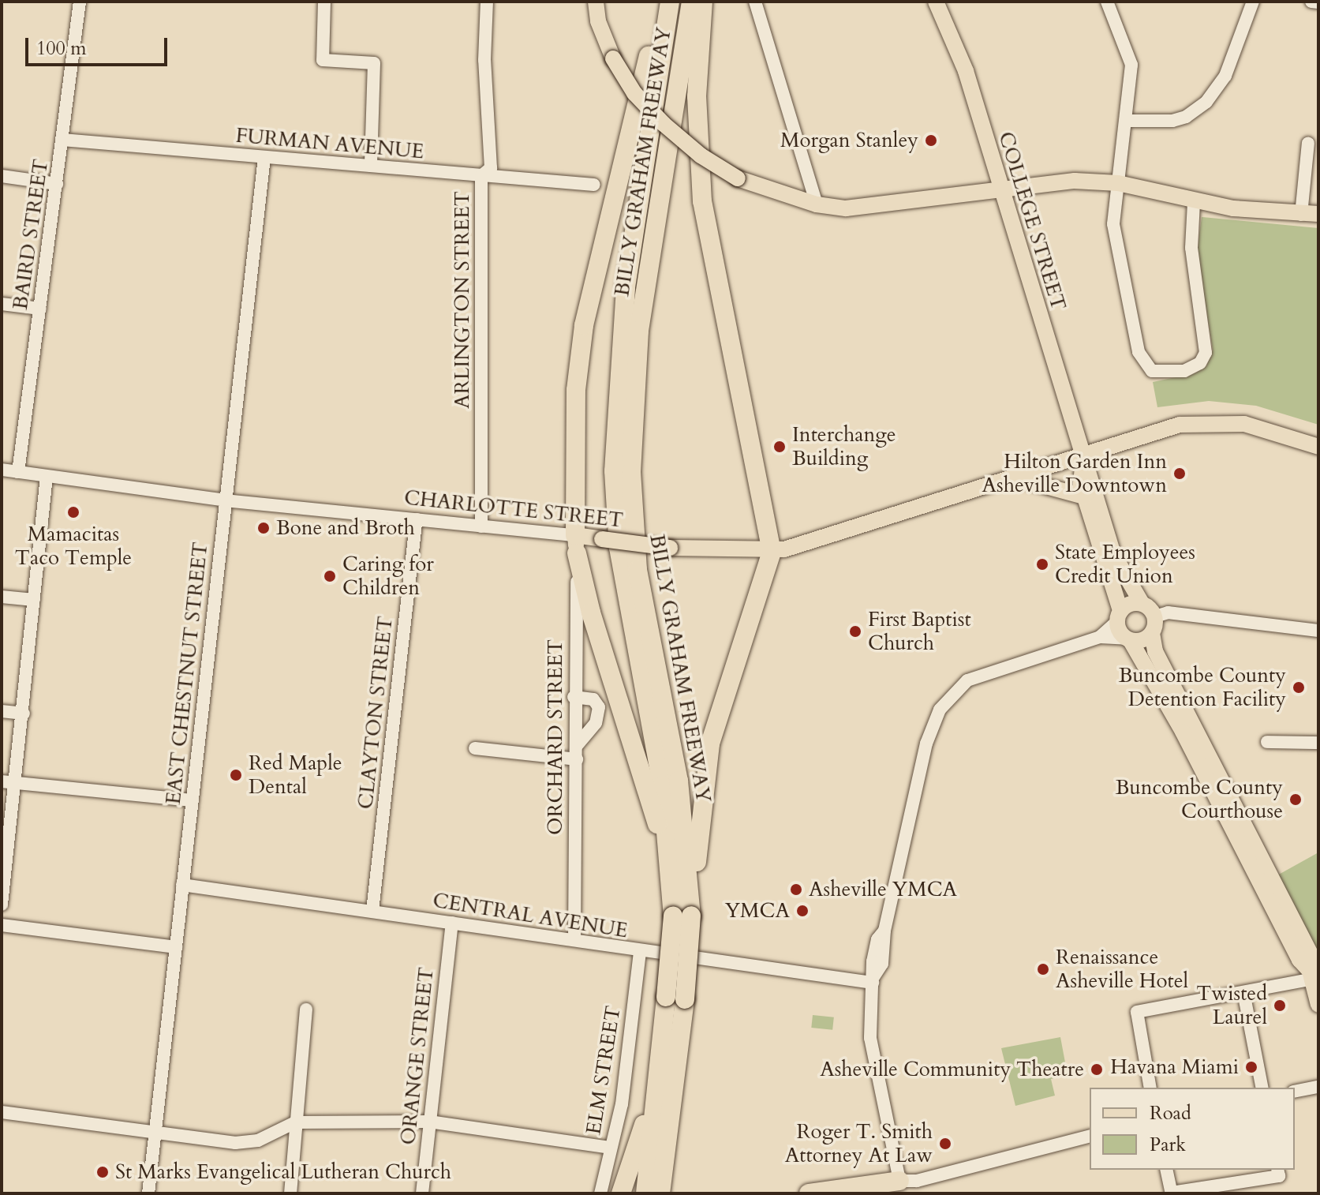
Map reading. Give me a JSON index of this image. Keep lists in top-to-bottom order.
{
  "streets": {
    "highway": ["BILLY GRAHAM FREEWAY"],
    "main road": ["COLLEGE STREET", "CHARLOTTE STREET"],
    "street": [
      "FURMAN AVENUE",
      "BAIRD STREET",
      "ARLINGTON STREET",
      "EAST CHESTNUT STREET",
      "CLAYTON STREET",
      "ORCHARD STREET",
      "CENTRAL AVENUE",
      "ORANGE STREET",
      "ELM STREET"
    ]
  },
  "crossings": [
    ["FURMAN AVENUE", "BAIRD STREET"],
    ["FURMAN AVENUE", "ARLINGTON STREET"],
    ["FURMAN AVENUE", "EAST CHESTNUT STREET"],
    ["COLLEGE STREET", "CHARLOTTE STREET"],
    ["BAIRD STREET", "CHARLOTTE STREET"],
    ["ARLINGTON STREET", "CHARLOTTE STREET"],
    ["CHARLOTTE STREET", "EAST CHESTNUT STREET"],
    ["CHARLOTTE STREET", "CLAYTON STREET"],
    ["CHARLOTTE STREET", "ORCHARD STREET"],
    ["EAST CHESTNUT STREET", "CENTRAL AVENUE"],
    ["CLAYTON STREET", "CENTRAL AVENUE"],
    ["ORCHARD STREET", "CENTRAL AVENUE"],
    ["CENTRAL AVENUE", "ORANGE STREET"],
    ["CENTRAL AVENUE", "ELM STREET"]
  ],
  "places": [
    "Morgan Stanley",
    "Interchange Building",
    "Hilton Garden Inn Asheville Downtown",
    "Mamacitas Taco Temple",
    "Bone and Broth",
    "State Employees Credit Union",
    "Caring for Children",
    "First Baptist Church",
    "Buncombe County Detention Facility",
    "Red Maple Dental",
    "Buncombe County Courthouse",
    "Asheville YMCA",
    "YMCA",
    "Renaissance Asheville Hotel",
    "Twisted Laurel",
    "Havana Miami",
    "Asheville Community Theatre",
    "Roger T. Smith Attorney At Law",
    "St Marks Evangelical Lutheran Church"
  ],
  "legend": ["Road", "Park"],
  "scale_bar": "100 m"
}
